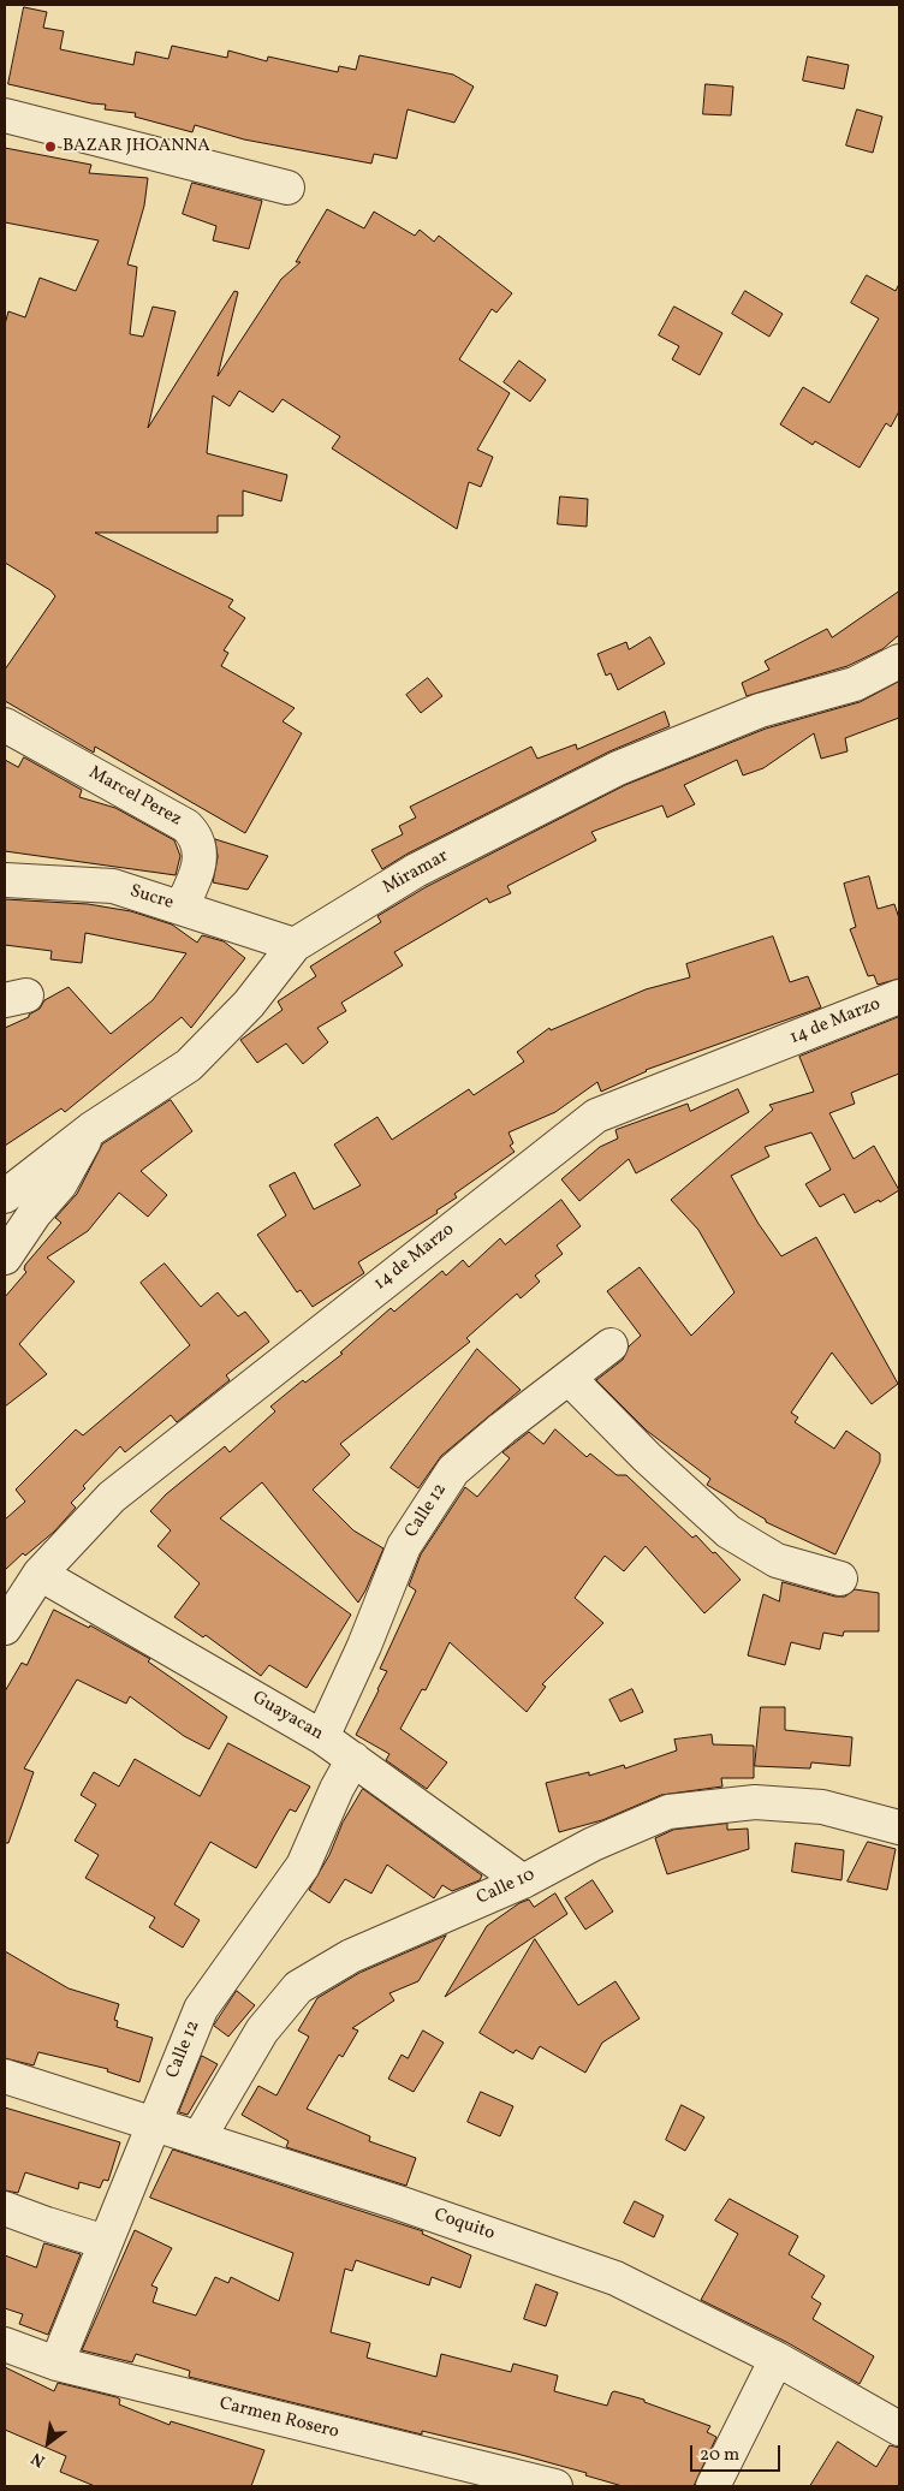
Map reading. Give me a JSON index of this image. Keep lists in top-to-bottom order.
{
  "streets": {
    "street": [
      "Marcel Perez",
      "Miramar",
      "Sucre",
      "14 de Marzo",
      "Calle 12",
      "Guayacan",
      "Calle 10",
      "Coquito",
      "Carmen Rosero"
    ]
  },
  "crossings": [
    ["Marcel Perez", "Sucre"],
    ["Miramar", "Sucre"],
    ["14 de Marzo", "Guayacan"],
    ["Calle 12", "Guayacan"],
    ["Calle 12", "Coquito"],
    ["Calle 12", "Carmen Rosero"],
    ["Guayacan", "Calle 10"],
    ["Calle 10", "Coquito"]
  ],
  "places": ["BAZAR JHOANNA"],
  "scale_bar": "20 m",
  "north": "bottom left"
}
